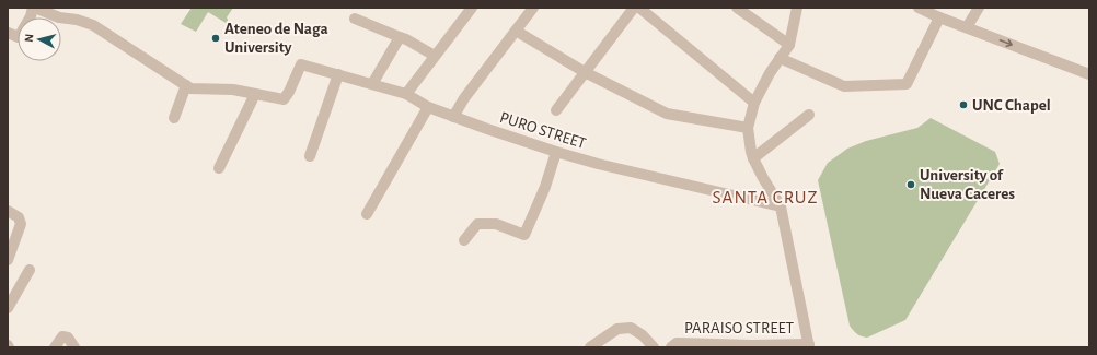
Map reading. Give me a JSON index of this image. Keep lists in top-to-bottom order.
{
  "streets": {
    "street": ["PURO STREET", "PARAISO STREET"]
  },
  "districts": ["SANTA CRUZ"],
  "places": ["Ateneo de Naga University", "UNC Chapel", "University of Nueva Caceres"],
  "north": "left"
}
